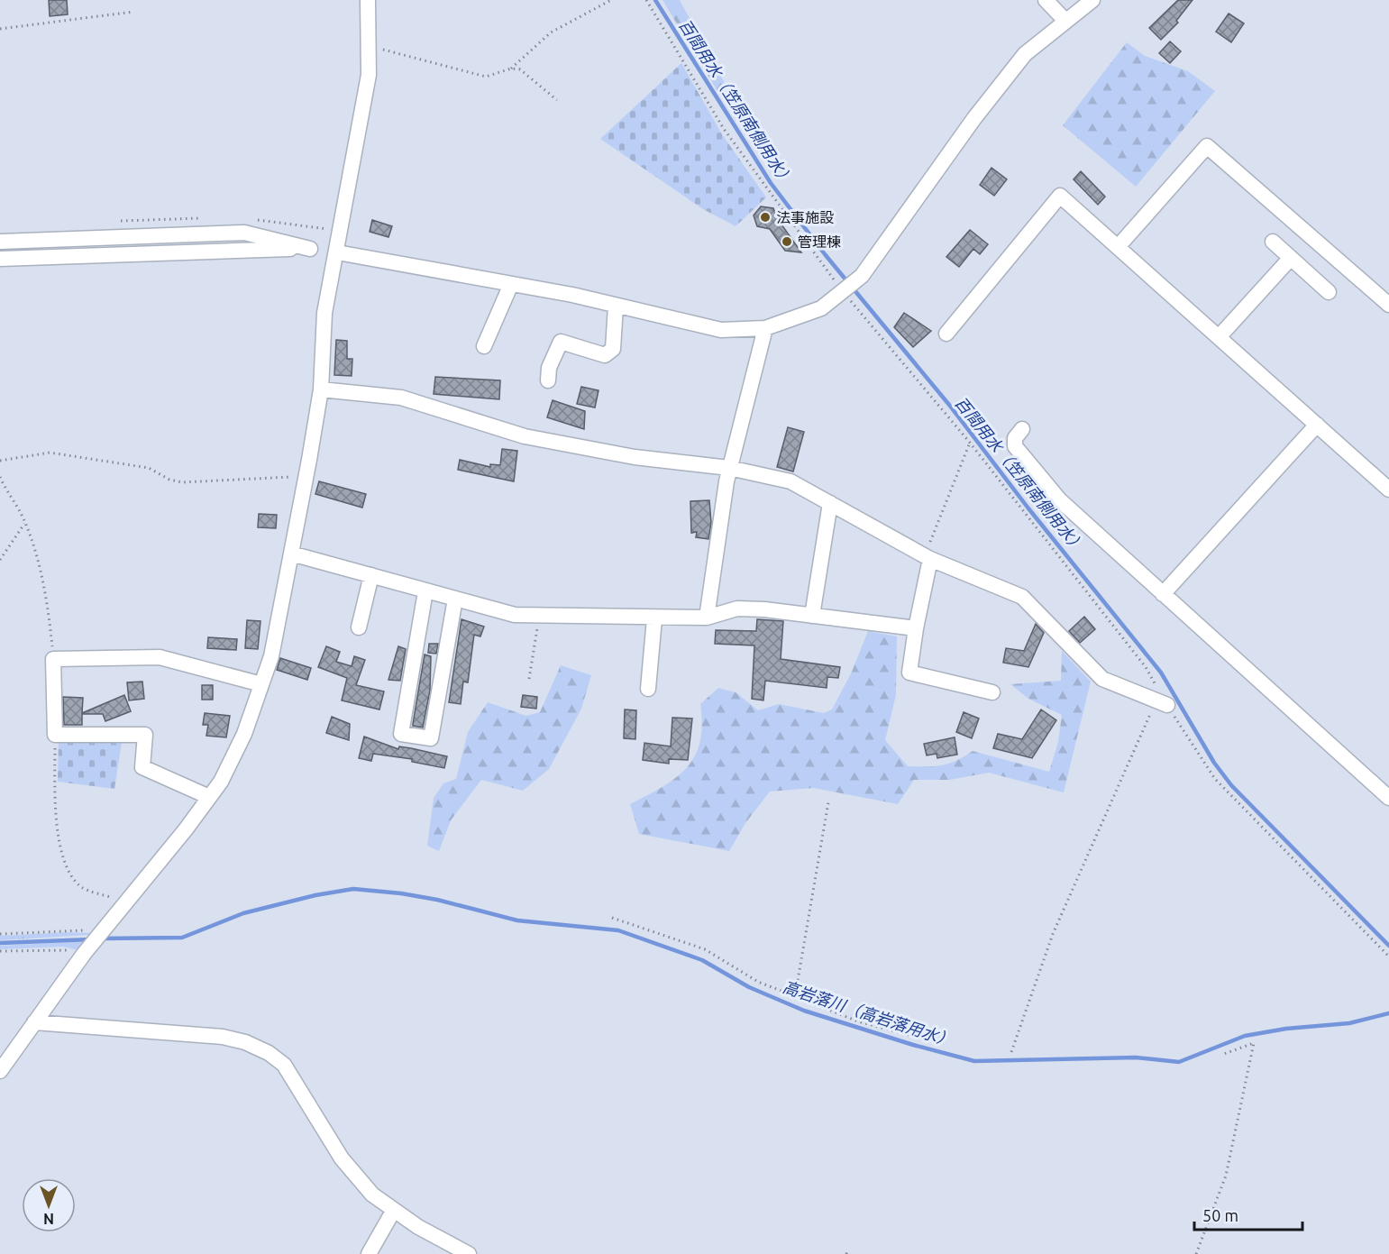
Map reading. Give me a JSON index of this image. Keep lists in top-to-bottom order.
{
  "water": ["百間用水（笠原南側用水）", "高岩落川（高岩落用水）"],
  "places": ["法事施設", "管理棟"],
  "scale_bar": "50 m",
  "north": "bottom"
}
